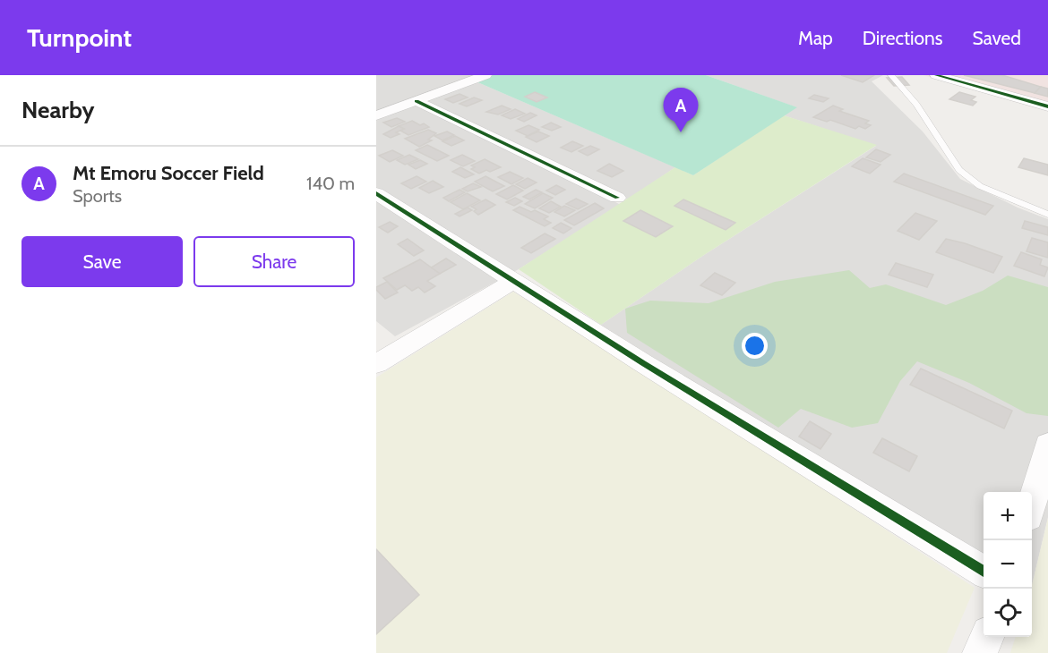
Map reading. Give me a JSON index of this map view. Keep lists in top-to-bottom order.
{
  "page": {
    "header": "Turnpoint",
    "nav": ["Map", "Directions", "Saved"],
    "heading": "Nearby",
    "pins": "A",
    "list": [
      {
        "mark": "A",
        "name": "Mt Emoru Soccer Field",
        "note": "Sports",
        "value": "140 m"
      }
    ],
    "buttons": ["Save", "Share"],
    "map_buttons": ["+", "−"]
  }
}
